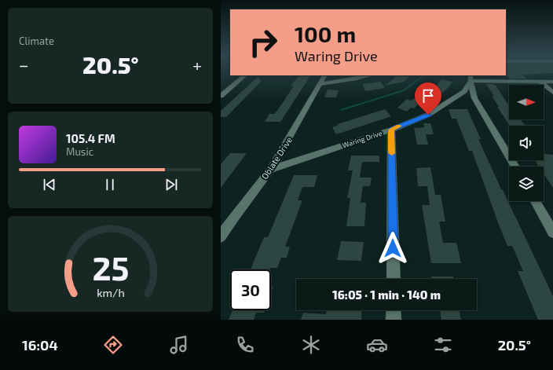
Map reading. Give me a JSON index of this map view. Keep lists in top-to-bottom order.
{
  "streets": {
    "street": ["Waring Drive", "Oblate Drive"]
  },
  "crossings": [
    ["Waring Drive", "Oblate Drive"]
  ],
  "north": "right",
  "page": {
    "tile": "Climate",
    "turn": ["100 m", "Waring Drive"],
    "heat": ["−", "20.5°", "+"],
    "song": ["105.4 FM", "Music"],
    "limit": "30",
    "trip": "16:05 · 1 min · 140 m",
    "tabs": ["16:04", "20.5°"],
    "gauge": ["25", "km/h"]
  }
}
